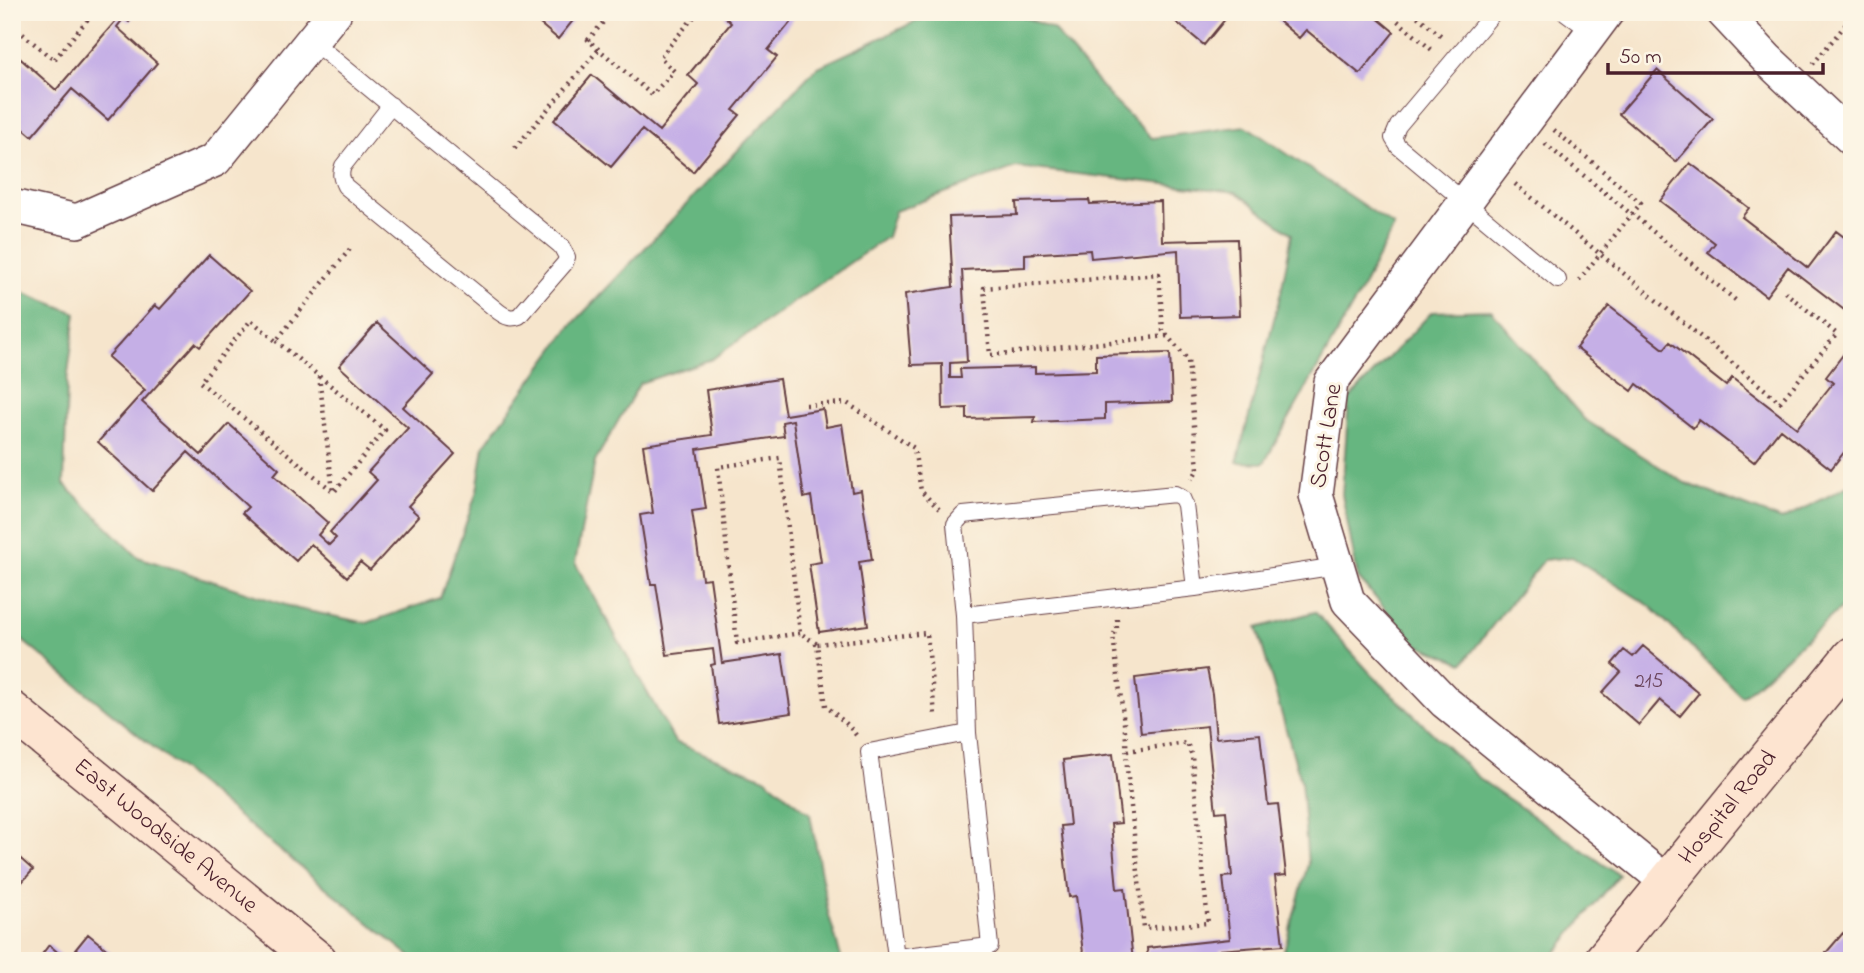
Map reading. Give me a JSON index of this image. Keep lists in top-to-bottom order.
{
  "streets": {
    "street": ["Scott Lane", "Hospital Road", "East Woodside Avenue"]
  },
  "crossings": [
    ["Scott Lane", "Hospital Road"]
  ],
  "house_numbers": ["215"],
  "scale_bar": "50 m"
}
